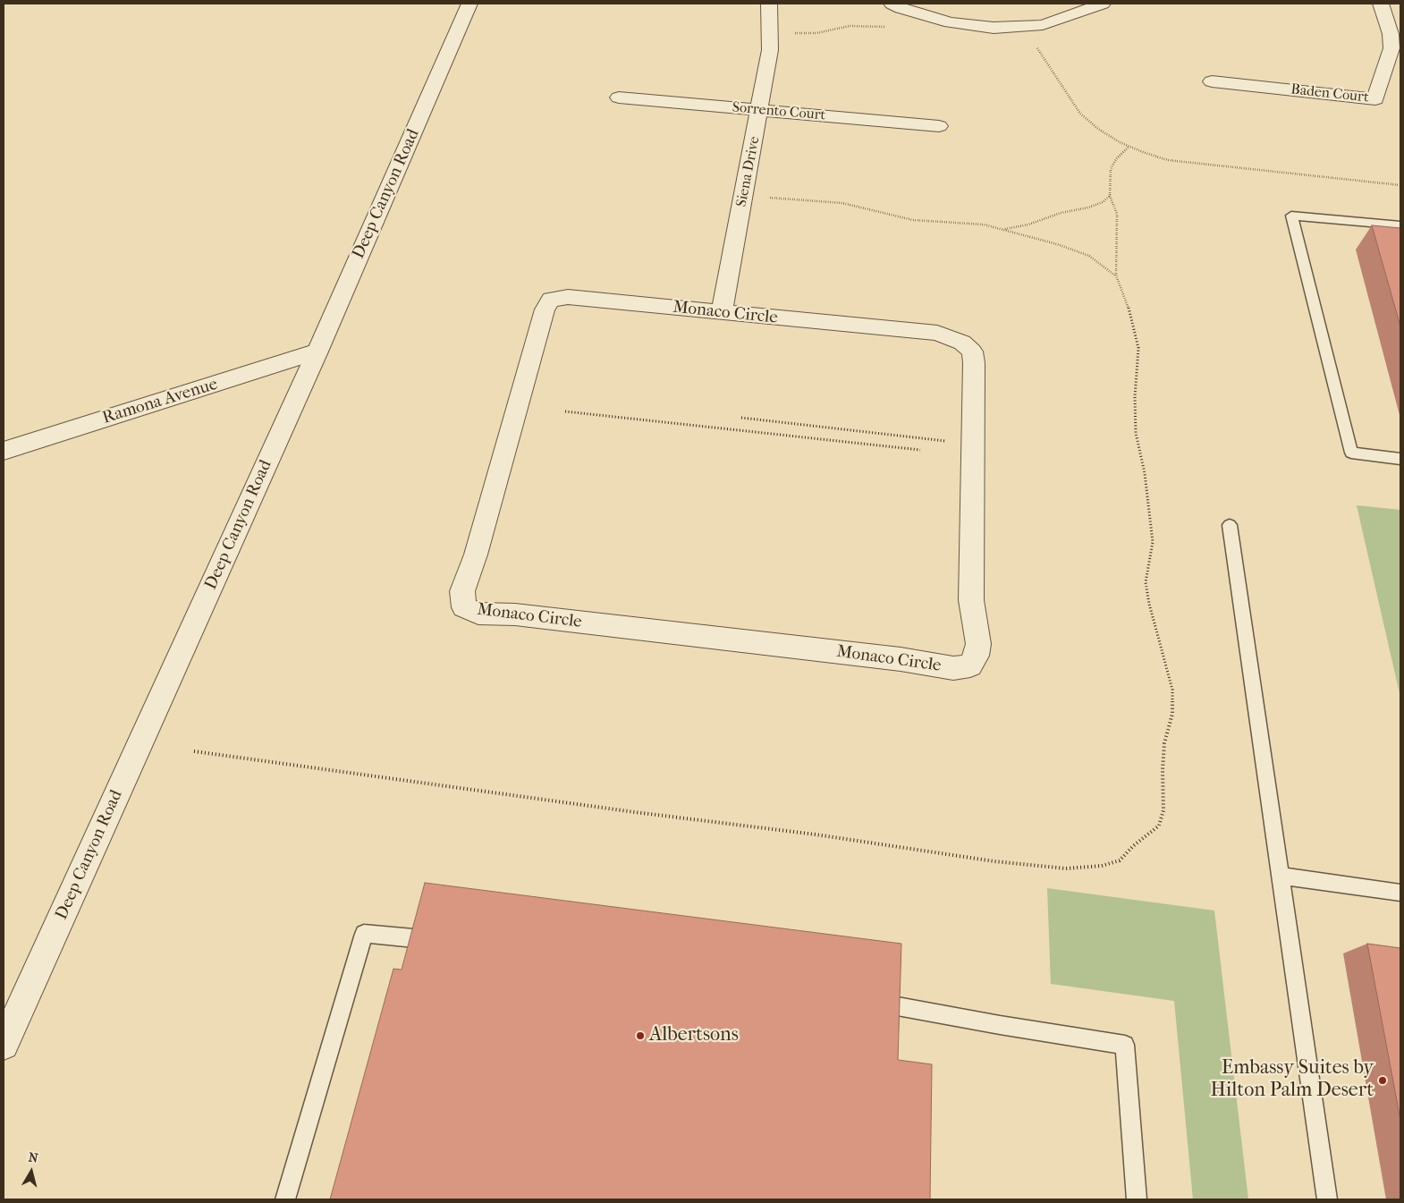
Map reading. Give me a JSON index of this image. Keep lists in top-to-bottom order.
{
  "streets": {
    "street": [
      "Baden Court",
      "Sorrento Court",
      "Siena Drive",
      "Deep Canyon Road",
      "Monaco Circle",
      "Ramona Avenue"
    ]
  },
  "crossings": [
    ["Sorrento Court", "Siena Drive"],
    ["Siena Drive", "Monaco Circle"],
    ["Deep Canyon Road", "Ramona Avenue"]
  ],
  "places": ["Albertsons", "Embassy Suites by Hilton Palm Desert"],
  "north": "top"
}
